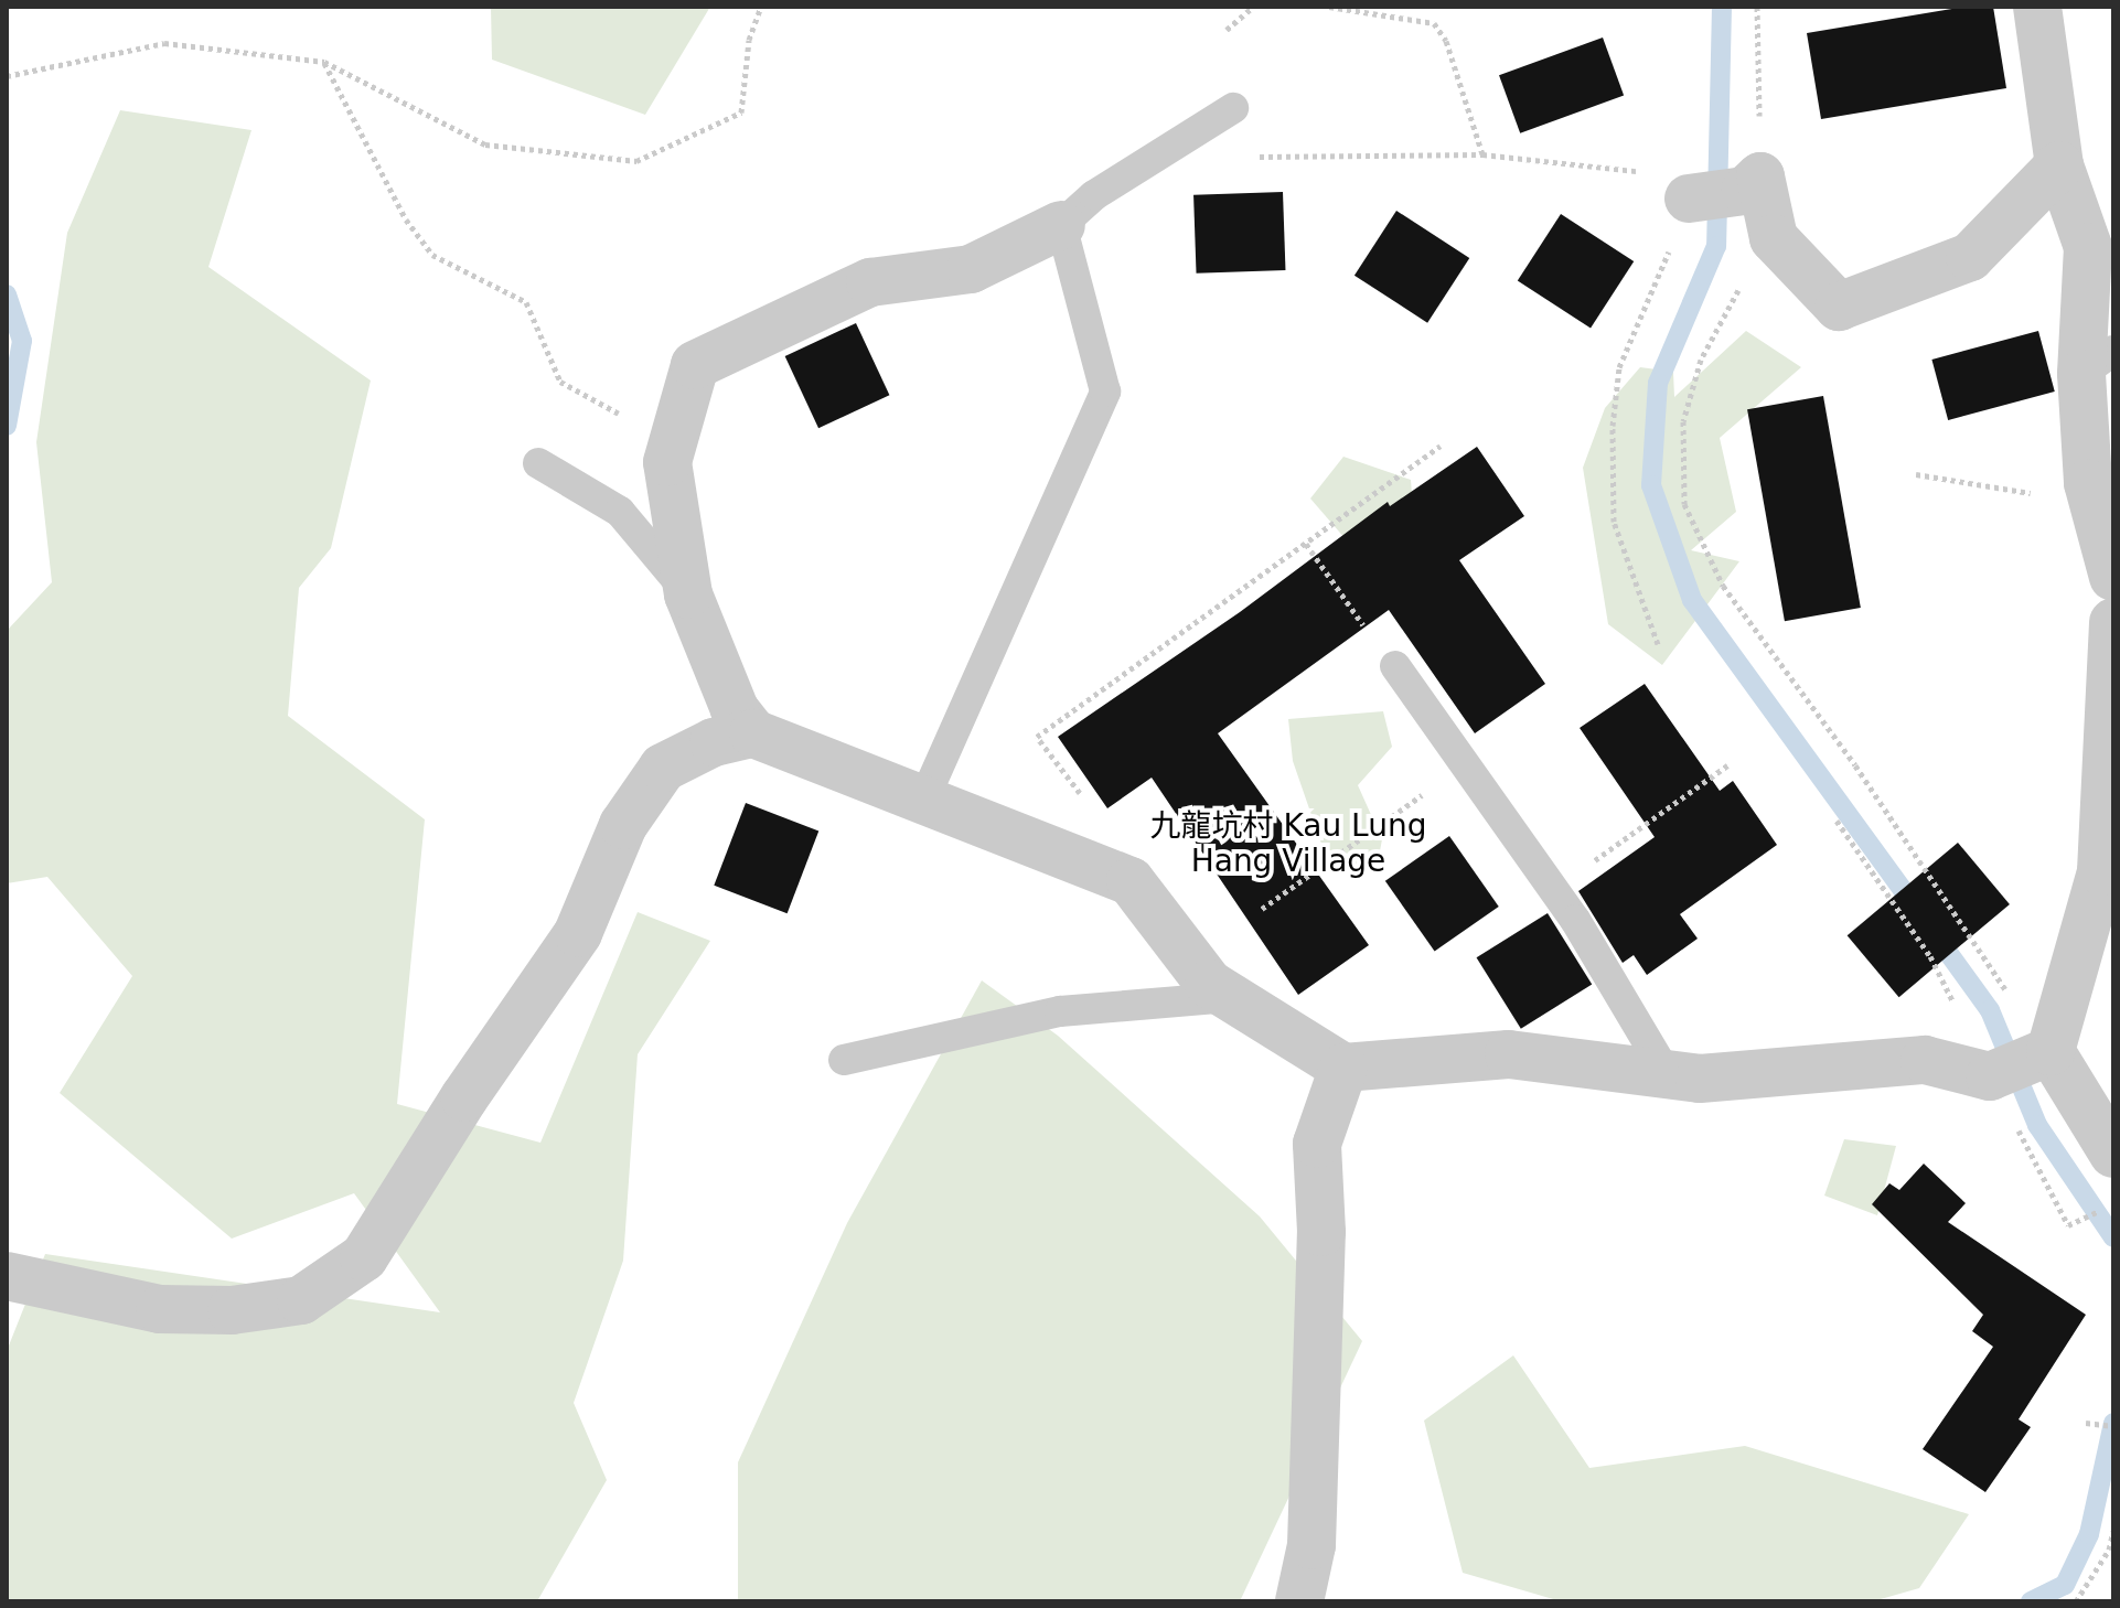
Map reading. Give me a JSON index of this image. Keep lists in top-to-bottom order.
{
  "districts": ["九龍坑村 Kau Lung Hang Village"]
}
